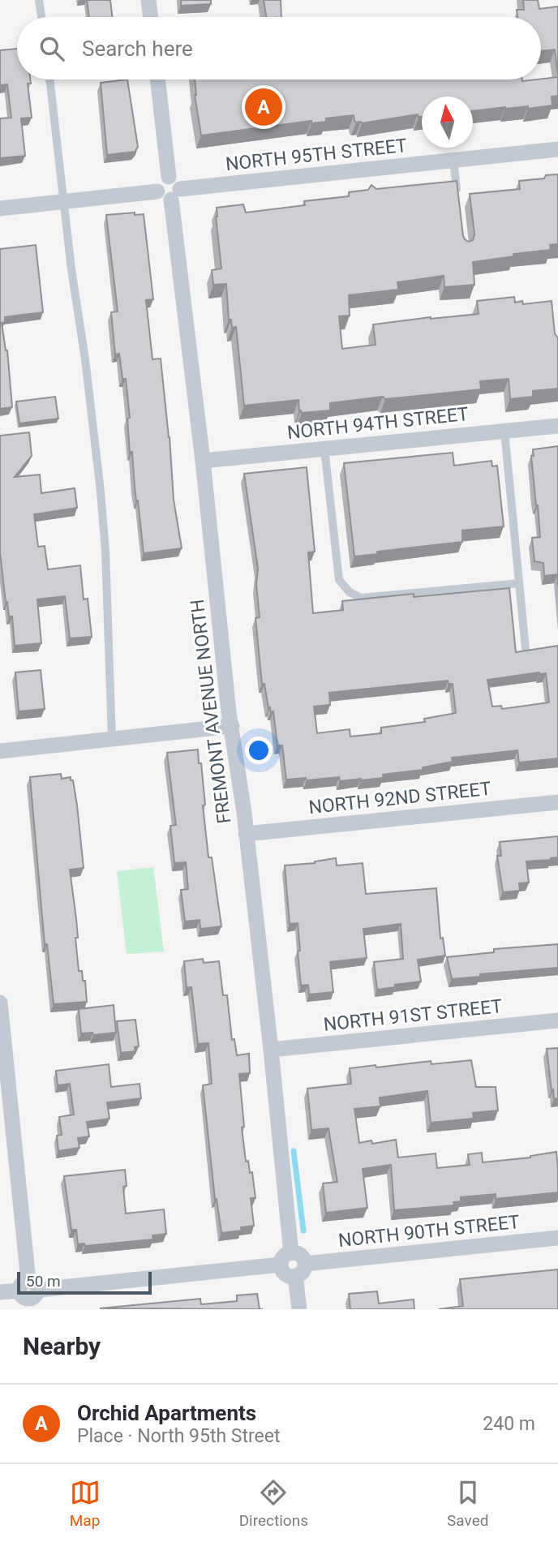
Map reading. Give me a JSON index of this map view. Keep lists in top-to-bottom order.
{
  "streets": {
    "street": [
      "NORTH 95TH STREET",
      "NORTH 94TH STREET",
      "FREMONT AVENUE NORTH",
      "NORTH 92ND STREET",
      "NORTH 91ST STREET",
      "NORTH 90TH STREET"
    ]
  },
  "crossings": [
    ["NORTH 95TH STREET", "FREMONT AVENUE NORTH"],
    ["NORTH 94TH STREET", "FREMONT AVENUE NORTH"],
    ["FREMONT AVENUE NORTH", "NORTH 92ND STREET"],
    ["FREMONT AVENUE NORTH", "NORTH 91ST STREET"]
  ],
  "scale_bar": "50 m",
  "north": "top",
  "page": {
    "search": "Search here",
    "pins": "A",
    "scale": "50 m",
    "heading": "Nearby",
    "list": [
      {
        "mark": "A",
        "name": "Orchid Apartments",
        "note": "Place · North 95th Street",
        "value": "240 m"
      }
    ],
    "nav": ["Map", "Directions", "Saved"]
  }
}
